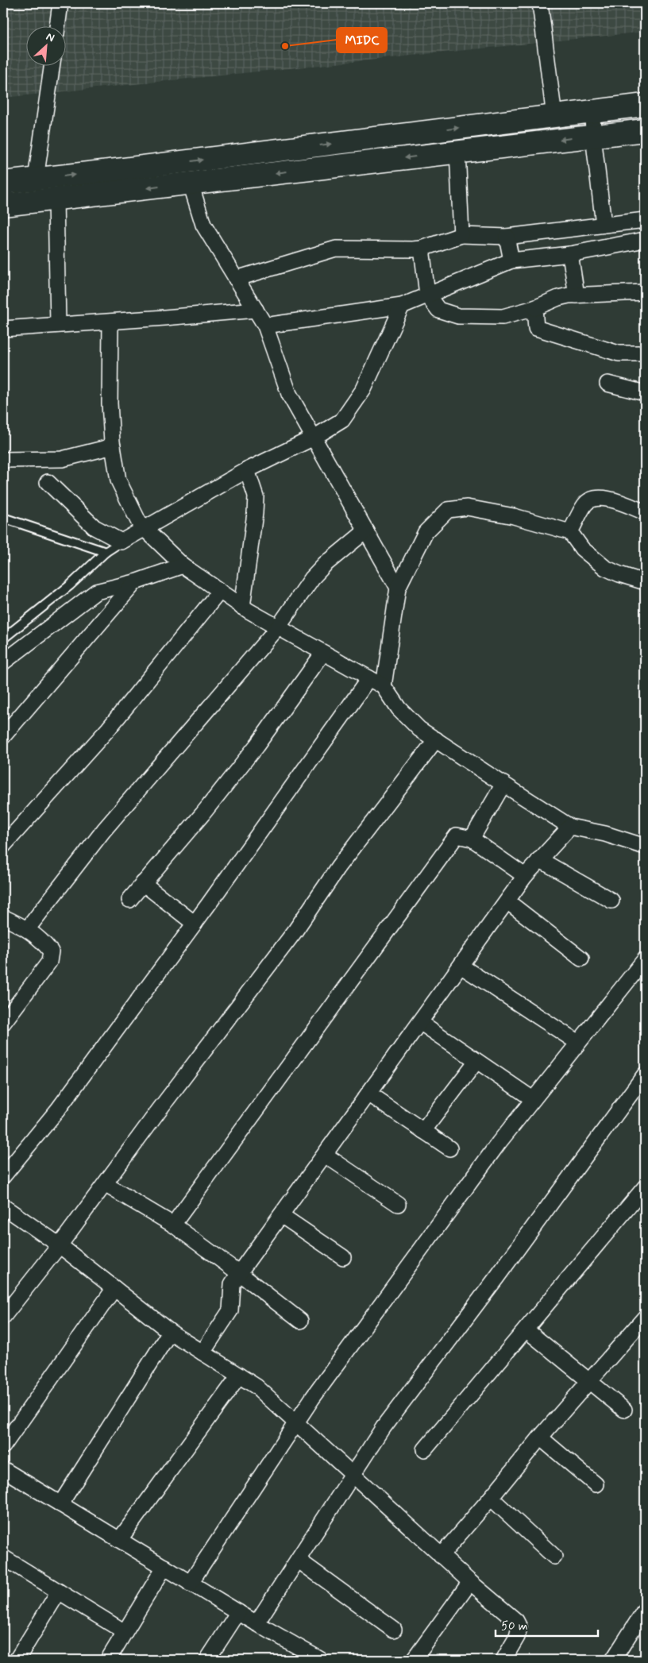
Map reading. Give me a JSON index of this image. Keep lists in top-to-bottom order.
{
  "places": ["MIDC"],
  "scale_bar": "50 m",
  "north": "top right"
}
